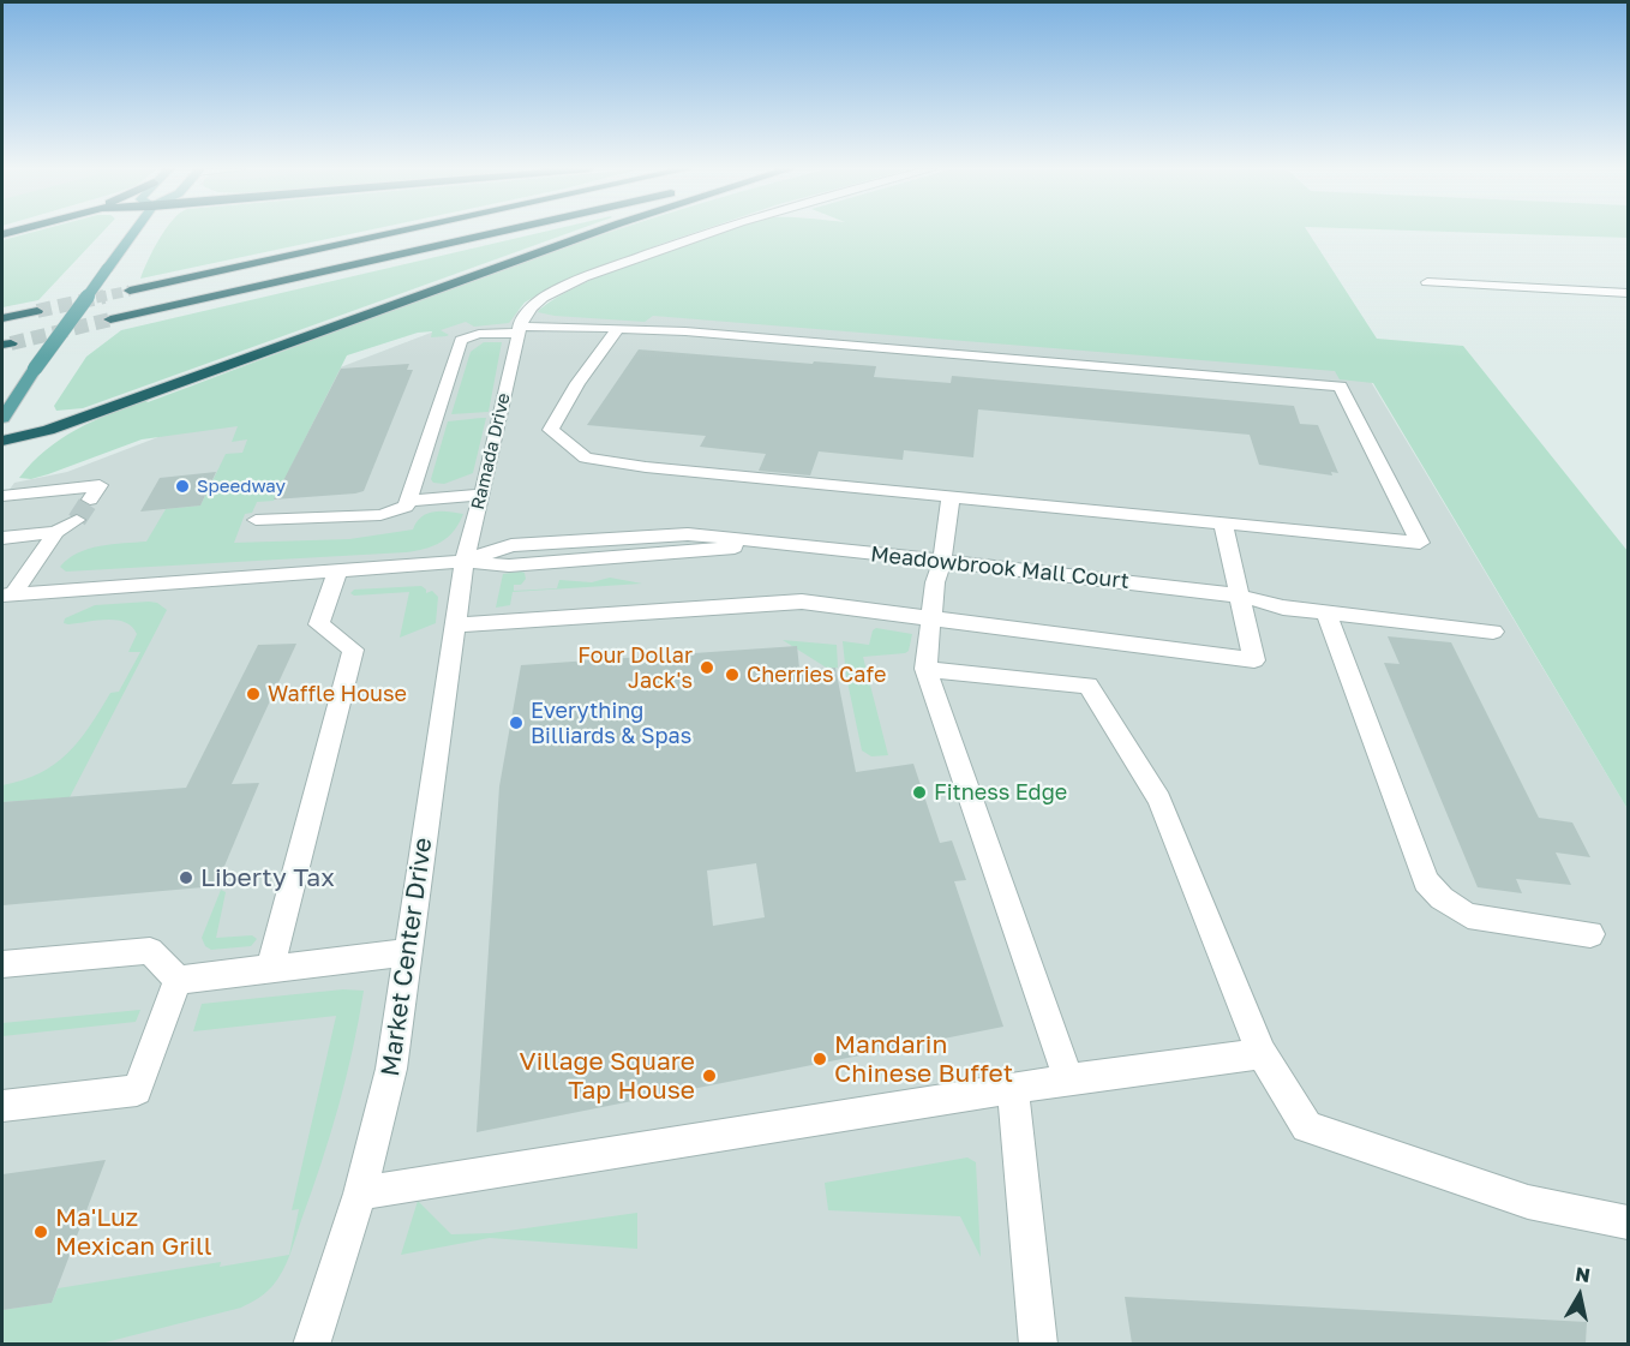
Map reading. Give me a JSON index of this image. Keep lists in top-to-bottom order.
{
  "streets": {
    "street": ["Ramada Drive", "Meadowbrook Mall Court", "Market Center Drive"]
  },
  "crossings": [
    ["Ramada Drive", "Meadowbrook Mall Court"],
    ["Ramada Drive", "Market Center Drive"],
    ["Meadowbrook Mall Court", "Market Center Drive"]
  ],
  "places": [
    "Speedway",
    "Four Dollar Jack's",
    "Cherries Cafe",
    "Waffle House",
    "Everything Billiards & Spas",
    "Fitness Edge",
    "Liberty Tax",
    "Mandarin Chinese Buffet",
    "Village Square Tap House",
    "Ma'Luz Mexican Grill"
  ],
  "north": "top"
}
